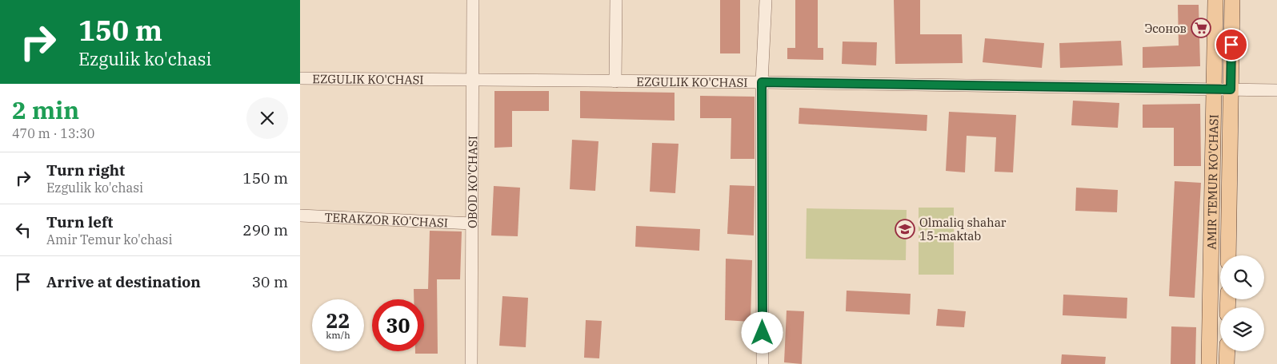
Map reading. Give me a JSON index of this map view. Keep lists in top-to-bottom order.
{
  "streets": {
    "main road": ["AMIR TEMUR KO'CHASI"],
    "street": ["EZGULIK KO'CHASI", "OBOD KO'CHASI", "TERAKZOR KO'CHASI"]
  },
  "crossings": [
    ["EZGULIK KO'CHASI", "OBOD KO'CHASI"],
    ["EZGULIK KO'CHASI", "AMIR TEMUR KO'CHASI"],
    ["OBOD KO'CHASI", "TERAKZOR KO'CHASI"]
  ],
  "places": {
    "supermarket": ["Эсонов"],
    "school or university": ["Olmaliq shahar 15-maktab"]
  },
  "page": {
    "turn": ["150 m", "Ezgulik ko'chasi"],
    "heading": ["2 min", "470 m · 13:30"],
    "list": [
      {
        "name": "Turn right",
        "note": "Ezgulik ko'chasi",
        "value": "150 m"
      },
      {
        "name": "Turn left",
        "note": "Amir Temur ko'chasi",
        "value": "290 m"
      },
      {
        "name": "Arrive at destination",
        "value": "30 m"
      }
    ],
    "speed": "22 km/h",
    "limit": "30"
  }
}
